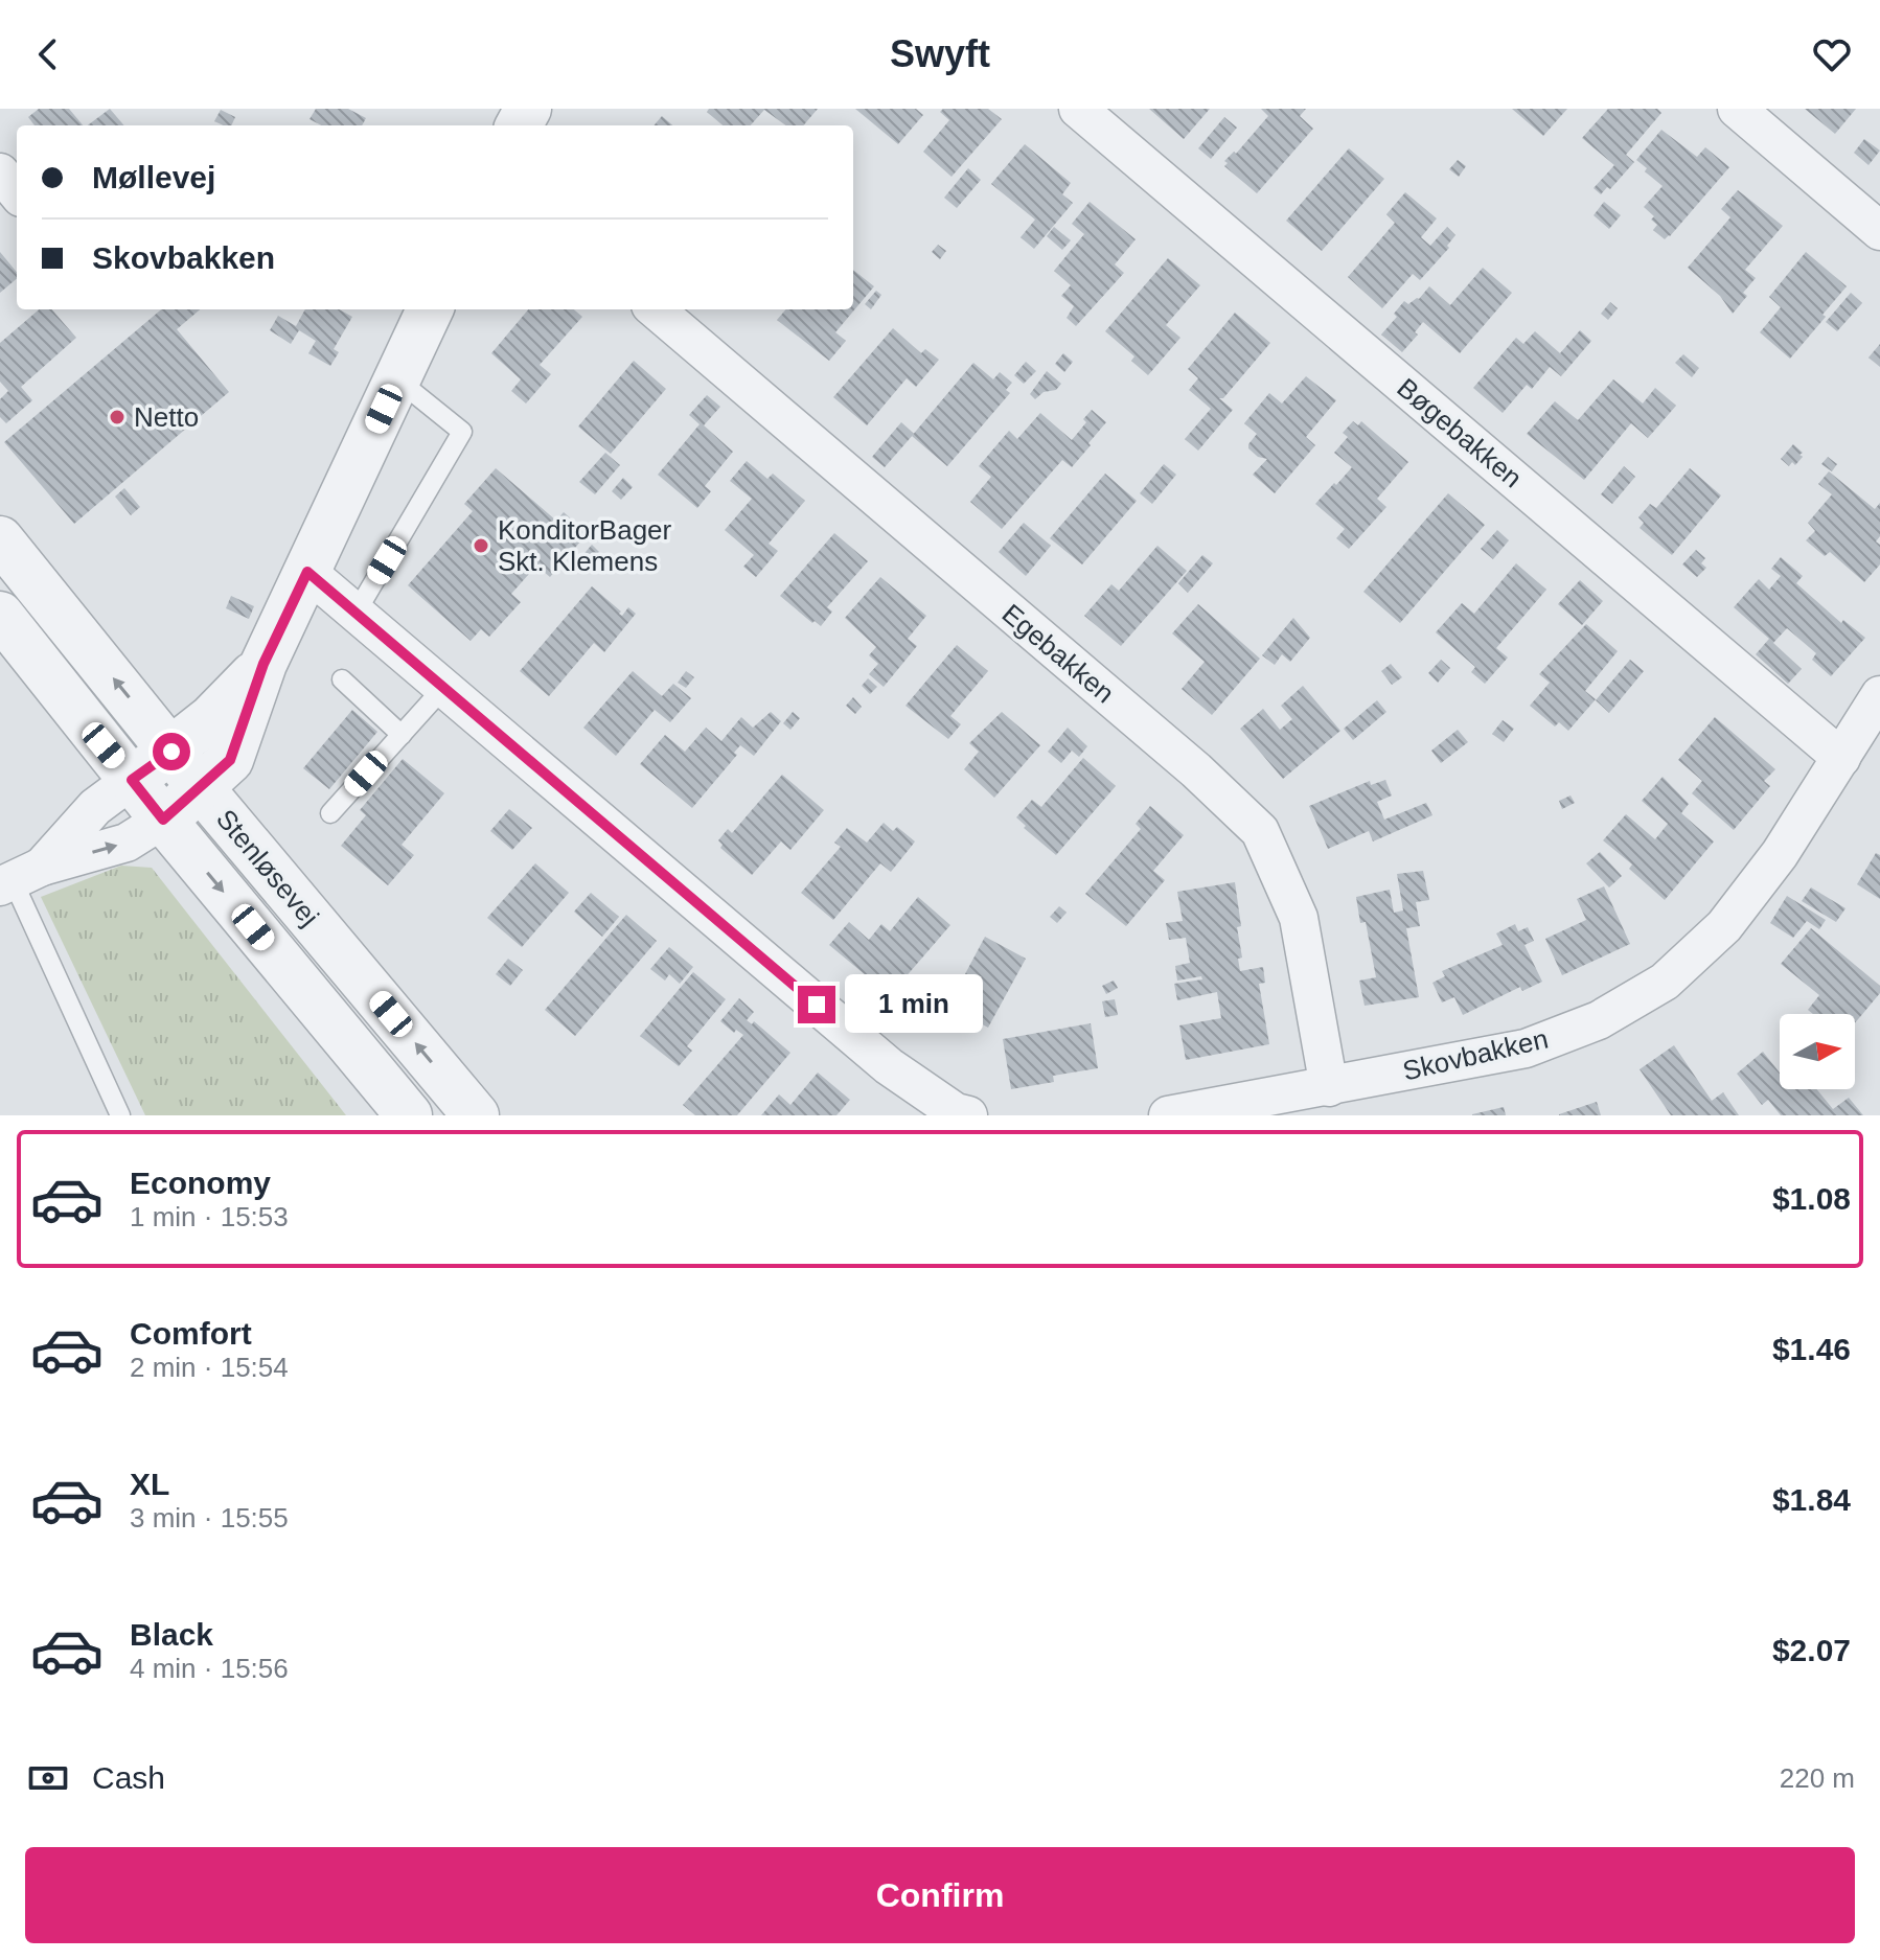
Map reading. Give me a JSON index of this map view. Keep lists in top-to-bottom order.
{
  "streets": {
    "street": [
      "Bøgebakken",
      "Egebakken",
      "Stenløsevej",
      "Skovbakken"
    ]
  },
  "crossings": [
    ["Bøgebakken", "Skovbakken"],
    ["Egebakken", "Skovbakken"]
  ],
  "places": ["Netto", "KonditorBager Skt. Klemens"],
  "north": "right",
  "page": {
    "header": "Swyft",
    "banner": ["Møllevej", "Skovbakken"],
    "bubble": "1 min",
    "list": [
      {
        "name": "Economy",
        "note": "1 min · 15:53",
        "value": "$1.08"
      },
      {
        "name": "Comfort",
        "note": "2 min · 15:54",
        "value": "$1.46"
      },
      {
        "name": "XL",
        "note": "3 min · 15:55",
        "value": "$1.84"
      },
      {
        "name": "Black",
        "note": "4 min · 15:56",
        "value": "$2.07"
      }
    ],
    "pay": ["Cash", "220 m"],
    "buttons": "Confirm"
  }
}
